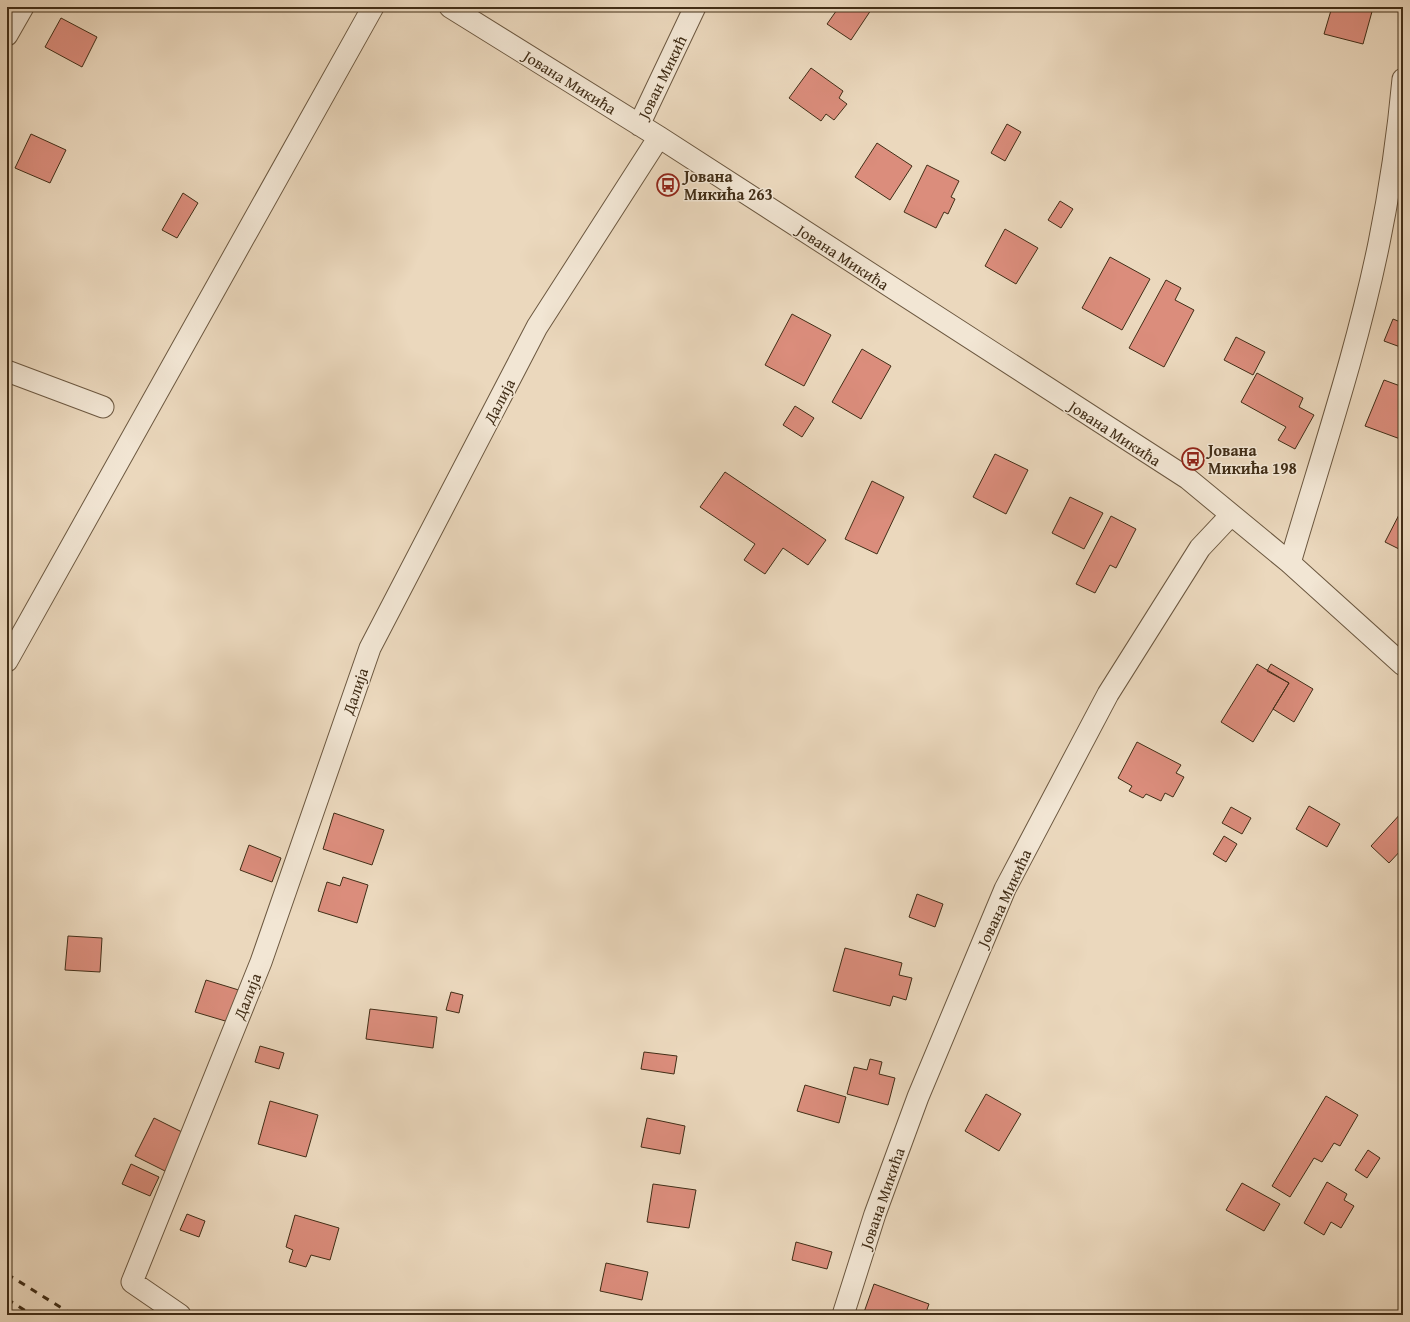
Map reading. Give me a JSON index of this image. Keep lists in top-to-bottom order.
{
  "streets": {
    "street": ["Јован Микић", "Јована Микића", "Далија"]
  },
  "crossings": [
    ["Јован Микић", "Јована Микића"],
    ["Јована Микића", "Далија"]
  ],
  "places": {
    "bus stop": ["Јована Микића 263", "Јована Микића 198"]
  }
}
